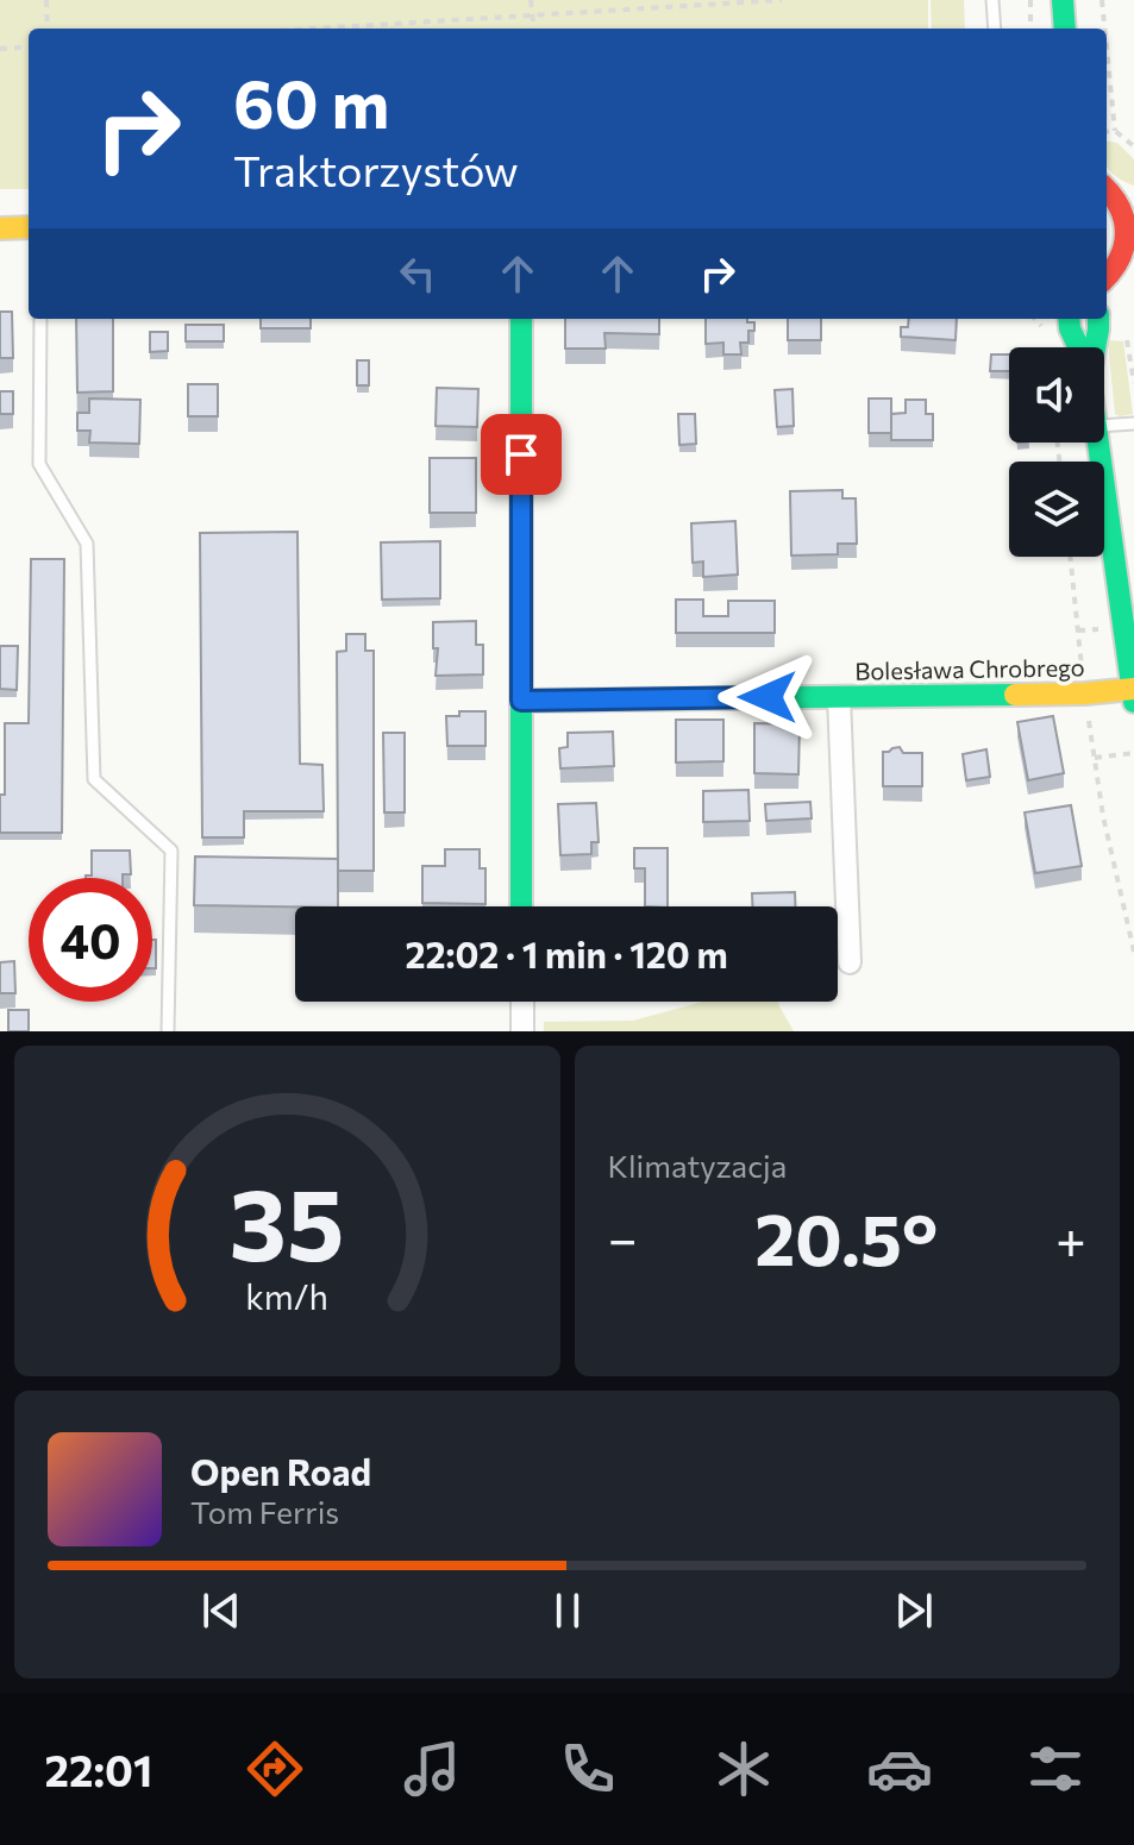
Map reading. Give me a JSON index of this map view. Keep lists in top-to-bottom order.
{
  "streets": {
    "street": ["Bolesława Chrobrego"]
  },
  "page": {
    "turn": ["60 m", "Traktorzystów"],
    "limit": "40",
    "trip": "22:02 · 1 min · 120 m",
    "tile": "Klimatyzacja",
    "heat": ["−", "20.5°", "+"],
    "song": ["Open Road", "Tom Ferris"],
    "tabs": "22:01",
    "gauge": ["35", "km/h"]
  }
}
